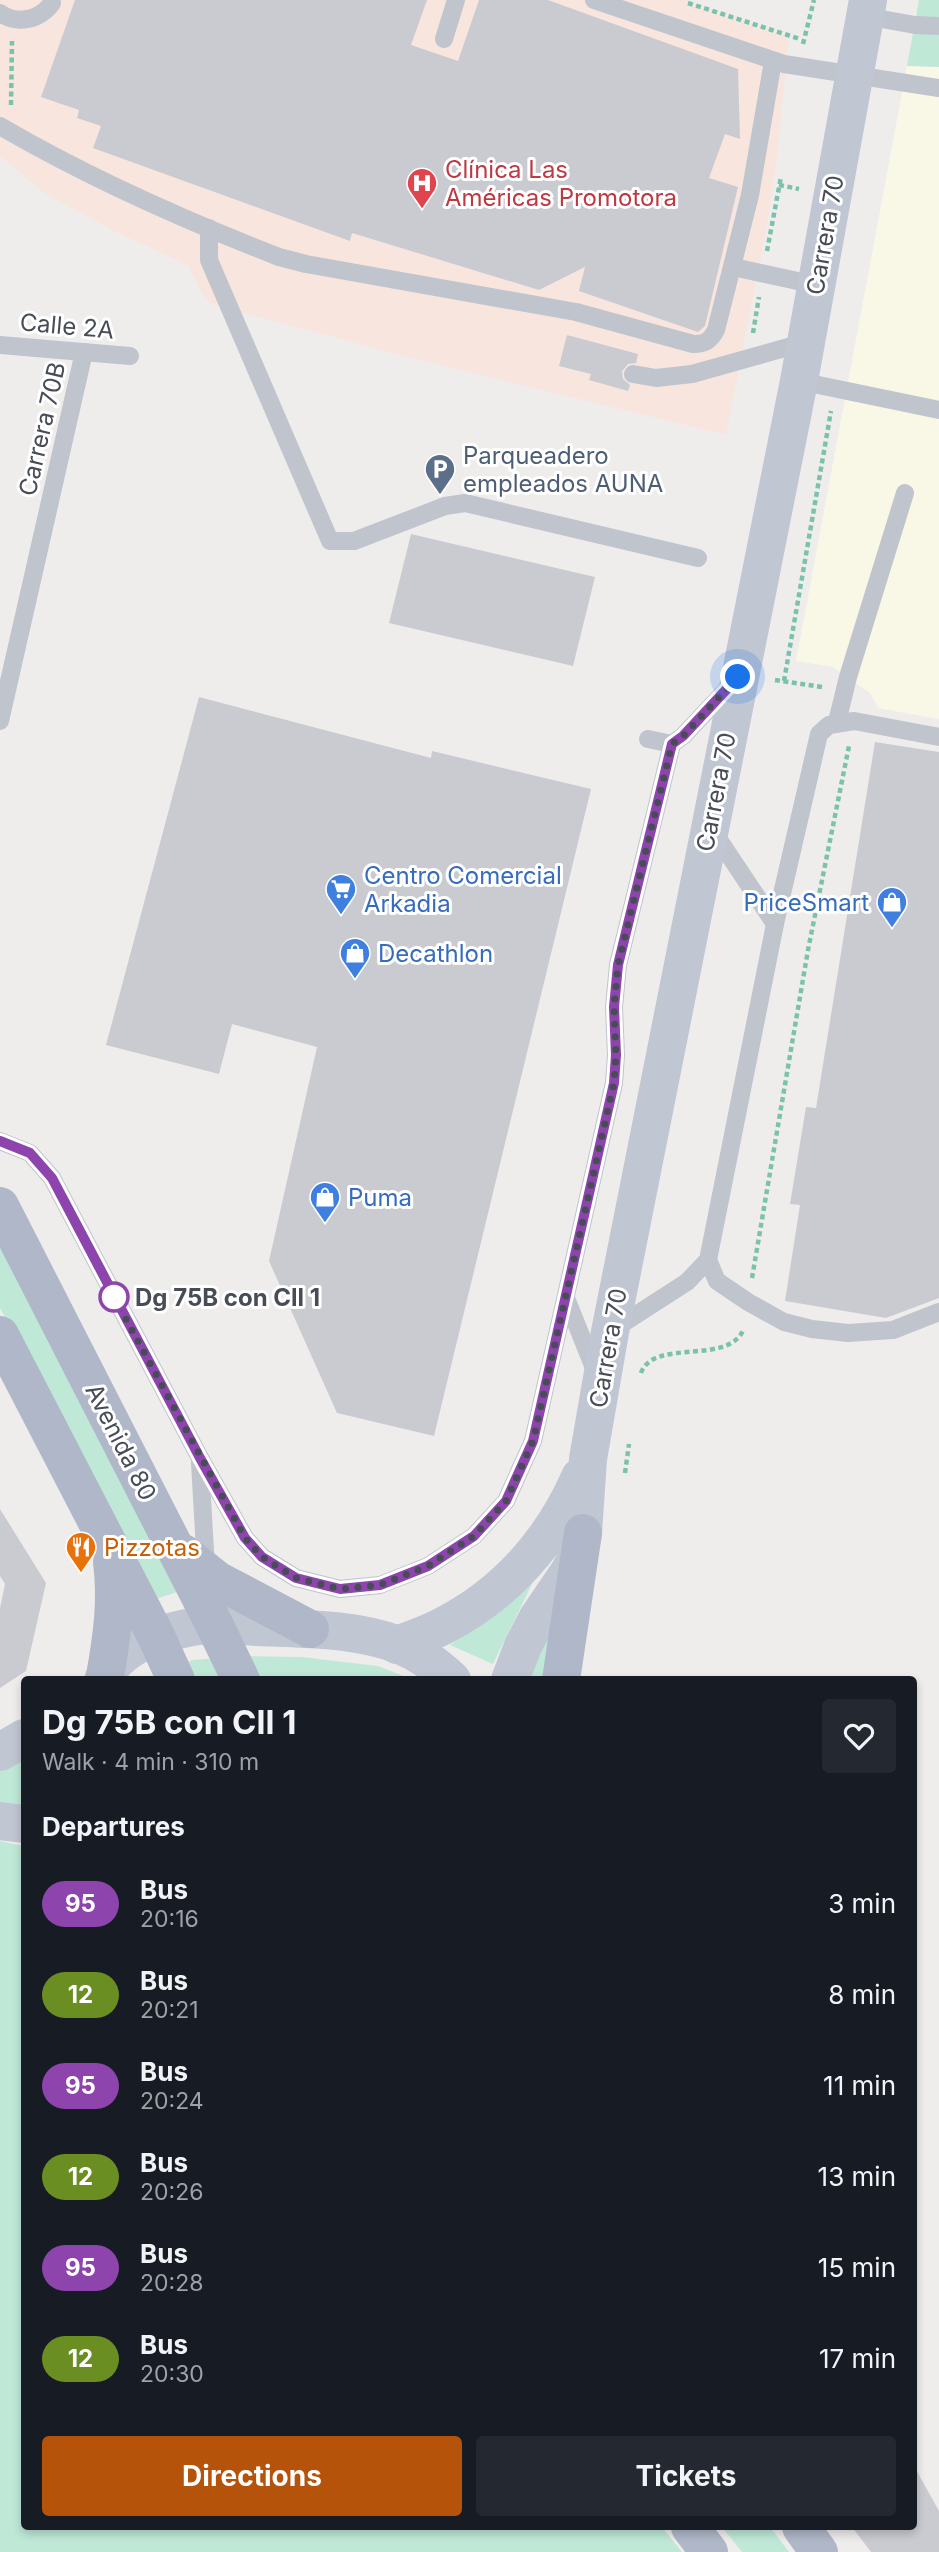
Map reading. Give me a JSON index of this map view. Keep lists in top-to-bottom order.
{
  "streets": {
    "main road": ["Carrera 70", "Avenida 80"],
    "lane": ["Calle 2A", "Carrera 70B"]
  },
  "crossings": [
    ["Calle 2A", "Carrera 70B"]
  ],
  "places": {
    "hospital": ["Clínica Las Américas Promotora"],
    "parking": ["Parqueadero empleados AUNA"],
    "supermarket": ["Centro Comercial Arkadia"],
    "shop": ["PriceSmart", "Decathlon", "Puma"],
    "other": ["Dg 75B con Cll 1"],
    "restaurant": ["Pizzotas"]
  },
  "lines": ["bus line 95"],
  "page": {
    "heading": [
      ["Dg 75B con Cll 1", "Walk · 4 min · 310 m"],
      "Departures"
    ],
    "list": [
      {
        "mark": "95",
        "name": "Bus",
        "note": "20:16",
        "value": "3 min"
      },
      {
        "mark": "12",
        "name": "Bus",
        "note": "20:21",
        "value": "8 min"
      },
      {
        "mark": "95",
        "name": "Bus",
        "note": "20:24",
        "value": "11 min"
      },
      {
        "mark": "12",
        "name": "Bus",
        "note": "20:26",
        "value": "13 min"
      },
      {
        "mark": "95",
        "name": "Bus",
        "note": "20:28",
        "value": "15 min"
      },
      {
        "mark": "12",
        "name": "Bus",
        "note": "20:30",
        "value": "17 min"
      }
    ],
    "buttons": ["Directions", "Tickets"]
  }
}
